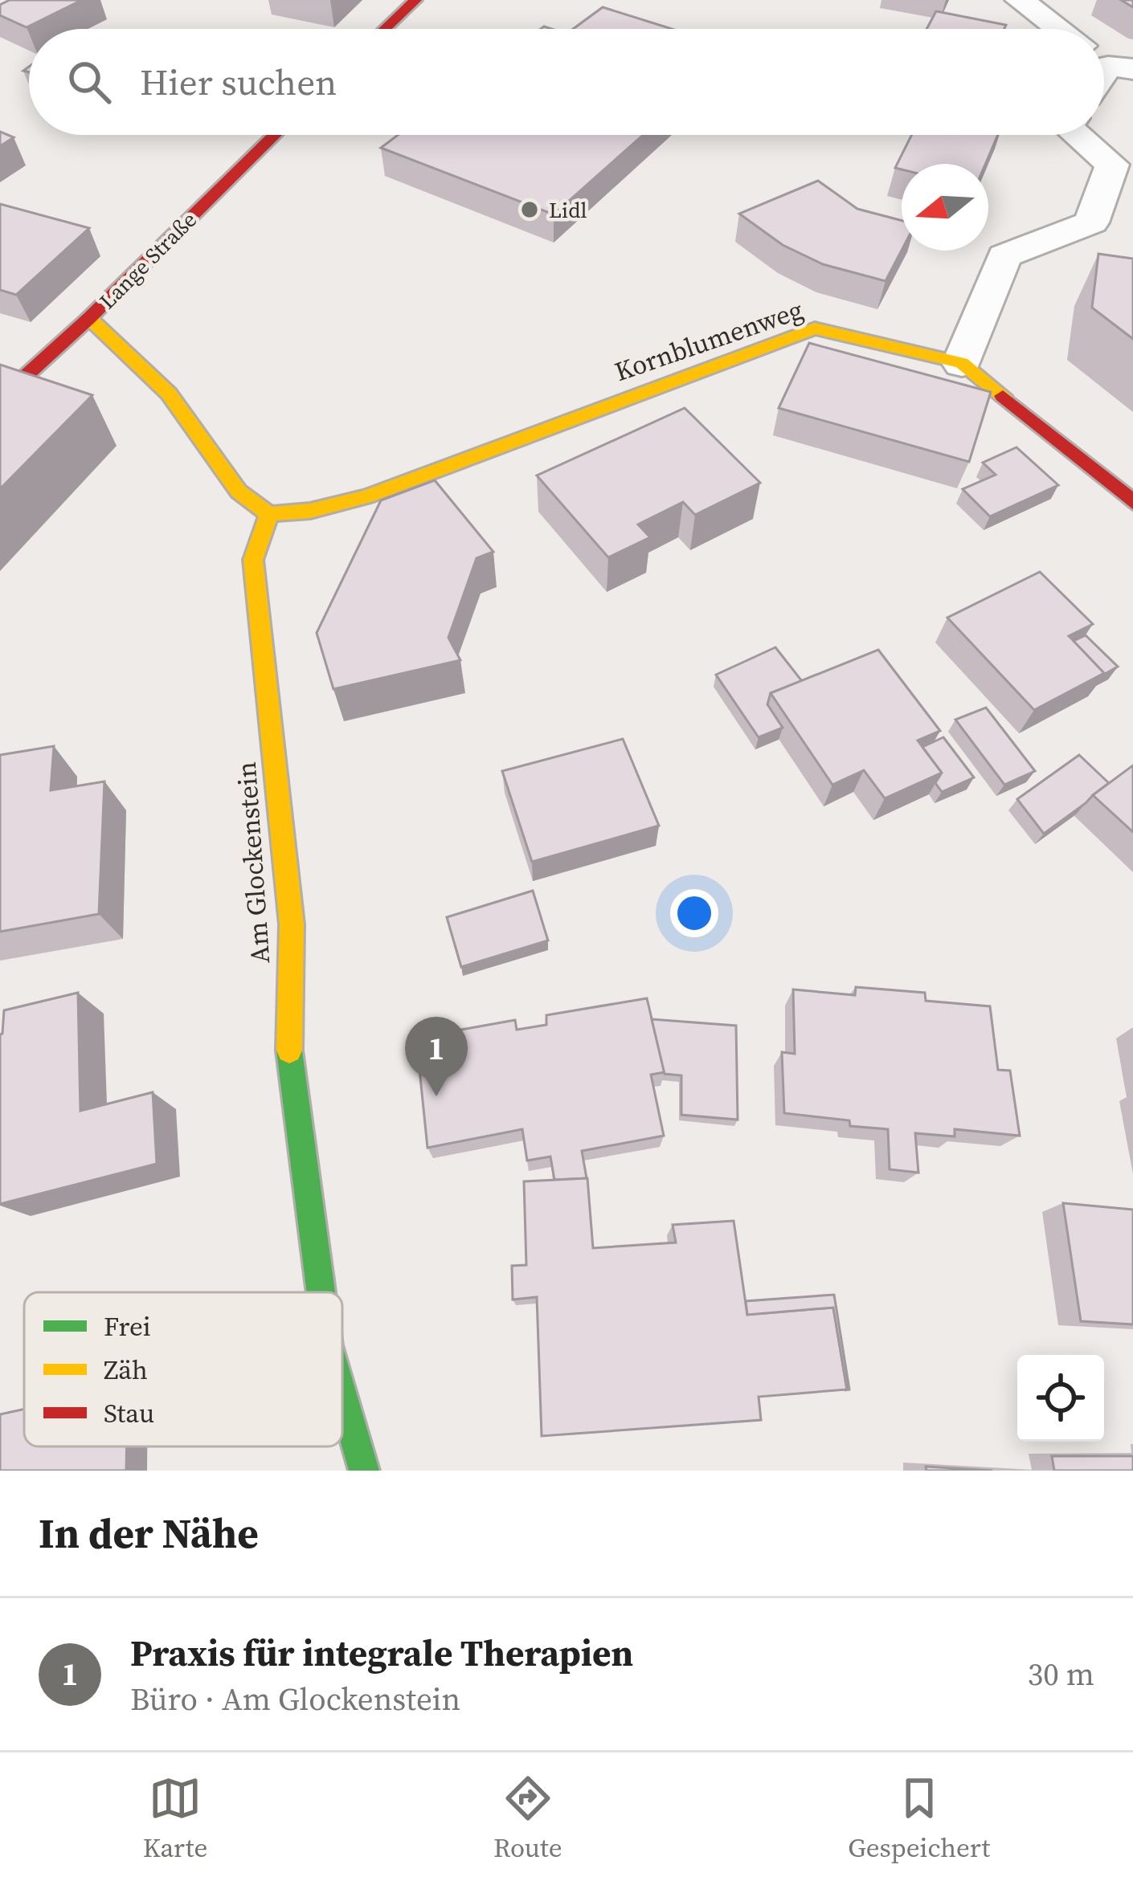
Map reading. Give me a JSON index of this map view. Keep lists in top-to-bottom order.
{
  "streets": {
    "street": ["Lange Straße", "Kornblumenweg", "Am Glockenstein"]
  },
  "crossings": [
    ["Kornblumenweg", "Am Glockenstein"]
  ],
  "places": ["Lidl"],
  "legend": ["Frei", "Zäh", "Stau"],
  "north": "left",
  "page": {
    "search": "Hier suchen",
    "pins": "1",
    "heading": "In der Nähe",
    "list": [
      {
        "mark": "1",
        "name": "Praxis für integrale Therapien",
        "note": "Büro · Am Glockenstein",
        "value": "30 m"
      }
    ],
    "nav": ["Karte", "Route", "Gespeichert"]
  }
}
